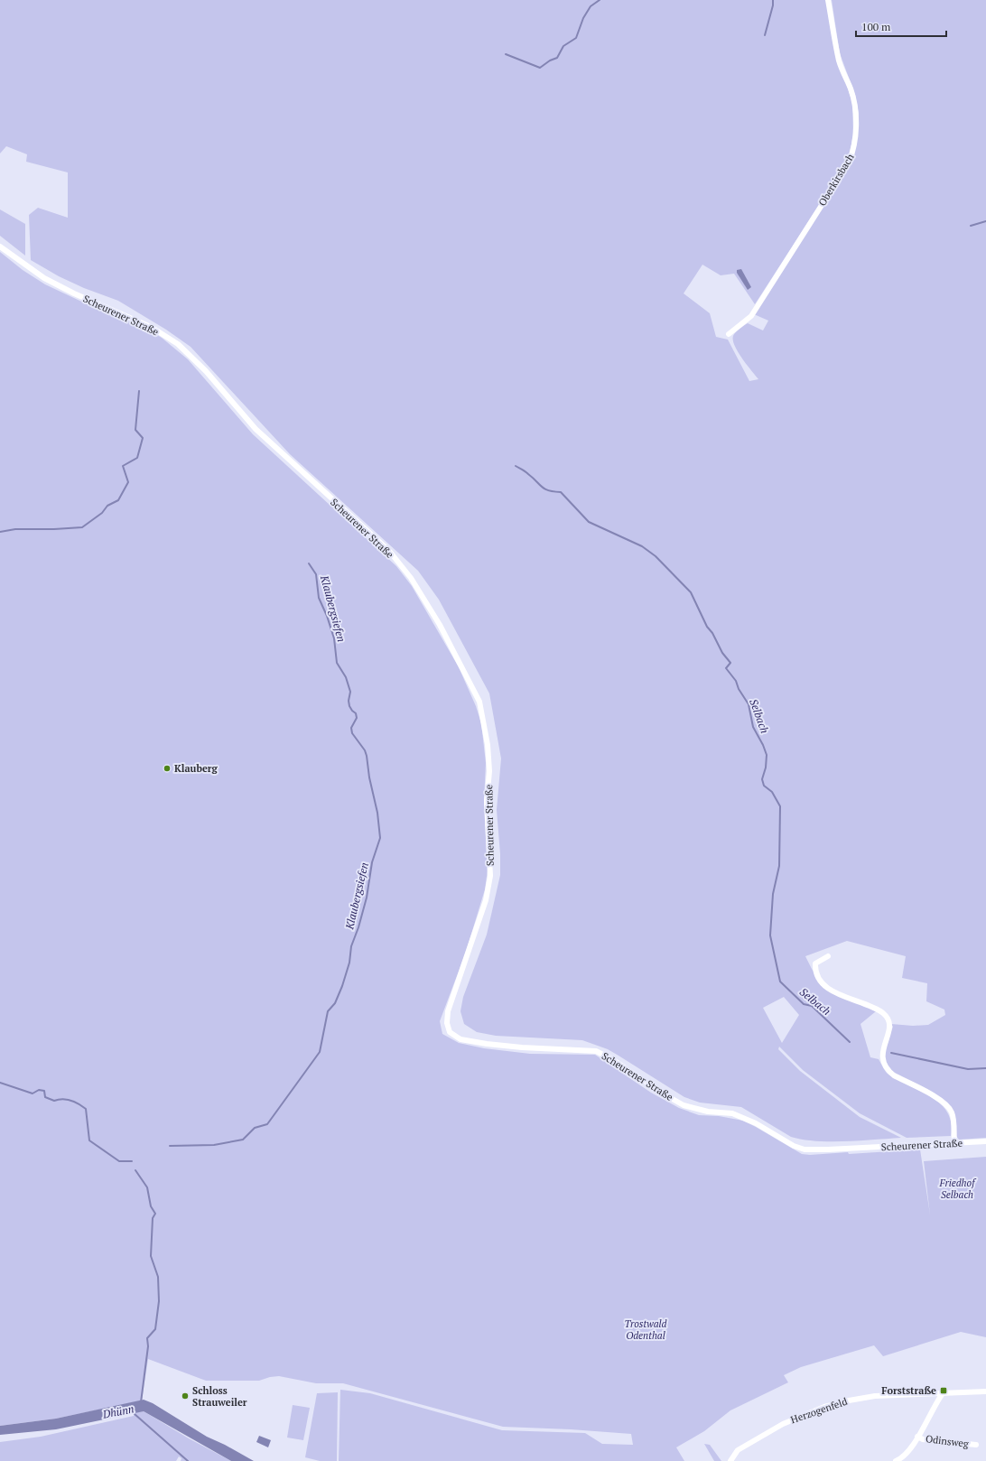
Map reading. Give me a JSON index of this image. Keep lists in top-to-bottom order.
{
  "streets": {
    "street": [
      "Oberkirsbach",
      "Scheurener Straße",
      "Herzogenfeld",
      "Odinsweg"
    ]
  },
  "water": ["Klaubergsiefen", "Selbach", "Dhünn"],
  "parks": ["Friedhof Selbach", "Trostwald Odenthal"],
  "places": {
    "other": ["Klauberg", "Schloss Strauweiler"],
    "transit": ["Forststraße"]
  },
  "scale_bar": "100 m"
}
